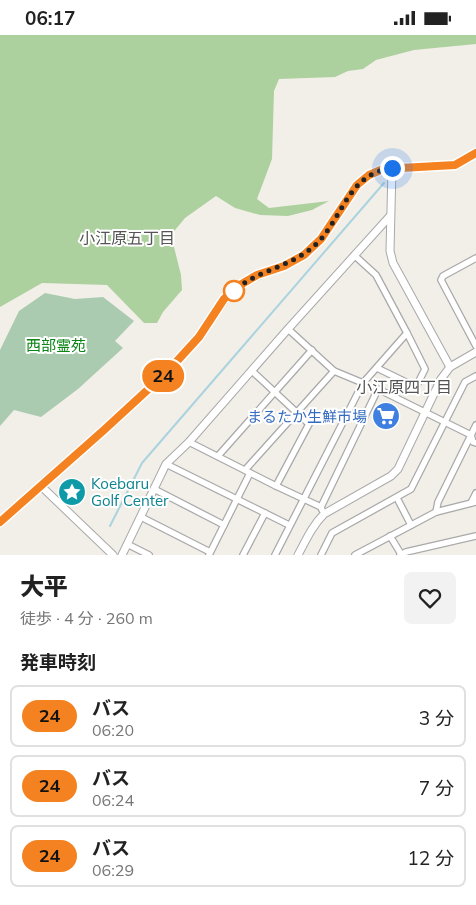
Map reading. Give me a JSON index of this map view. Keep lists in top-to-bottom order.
{
  "districts": ["小江原五丁目", "小江原四丁目"],
  "parks": ["西部霊苑"],
  "places": {
    "supermarket": ["まるたか生鮮市場"],
    "place": ["Koebaru Golf Center"]
  },
  "lines": ["bus line 24"],
  "page": {
    "status": "06:17",
    "on_map": "24",
    "heading": [
      ["大平", "徒歩 · 4 分 · 260 m"],
      "発車時刻"
    ],
    "list": [
      {
        "mark": "24",
        "name": "バス",
        "note": "06:20",
        "value": "3 分"
      },
      {
        "mark": "24",
        "name": "バス",
        "note": "06:24",
        "value": "7 分"
      },
      {
        "mark": "24",
        "name": "バス",
        "note": "06:29",
        "value": "12 分"
      }
    ]
  }
}
